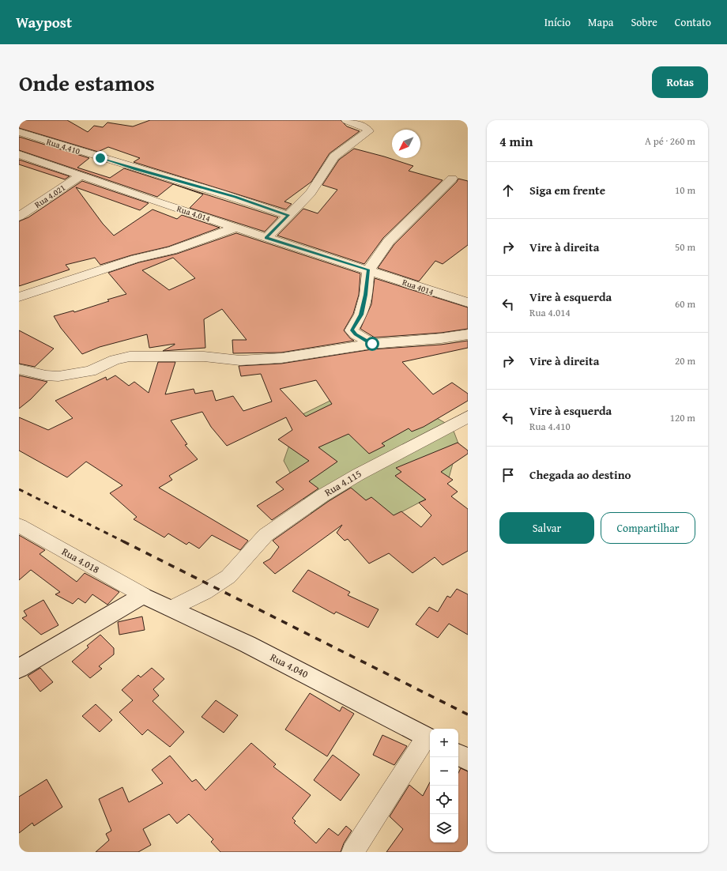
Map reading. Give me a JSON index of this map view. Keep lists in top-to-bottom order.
{
  "streets": {
    "street": [
      "Rua 4.410",
      "Rua 4.021",
      "Rua 4.014",
      "Rua 4014",
      "Rua 4.115",
      "Rua 4.018",
      "Rua 4.040"
    ]
  },
  "crossings": [
    ["Rua 4.021", "Rua 4.014"],
    ["Rua 4.014", "Rua 4014"],
    ["Rua 4.115", "Rua 4.040"],
    ["Rua 4.018", "Rua 4.040"]
  ],
  "north": "bottom left",
  "page": {
    "header": "Waypost",
    "nav": [
      "Início",
      "Mapa",
      "Sobre",
      "Contato"
    ],
    "title": "Onde estamos",
    "buttons": [
      "Rotas",
      ["Salvar", "Compartilhar"]
    ],
    "heading": ["4 min", "A pé · 260 m"],
    "list": [
      ["Siga em frente", "10 m"],
      ["Vire à direita", "50 m"],
      ["Vire à esquerda", "Rua 4.014", "60 m"],
      ["Vire à direita", "20 m"],
      ["Vire à esquerda", "Rua 4.410", "120 m"],
      "Chegada ao destino"
    ],
    "map_buttons": ["+", "−"]
  }
}
